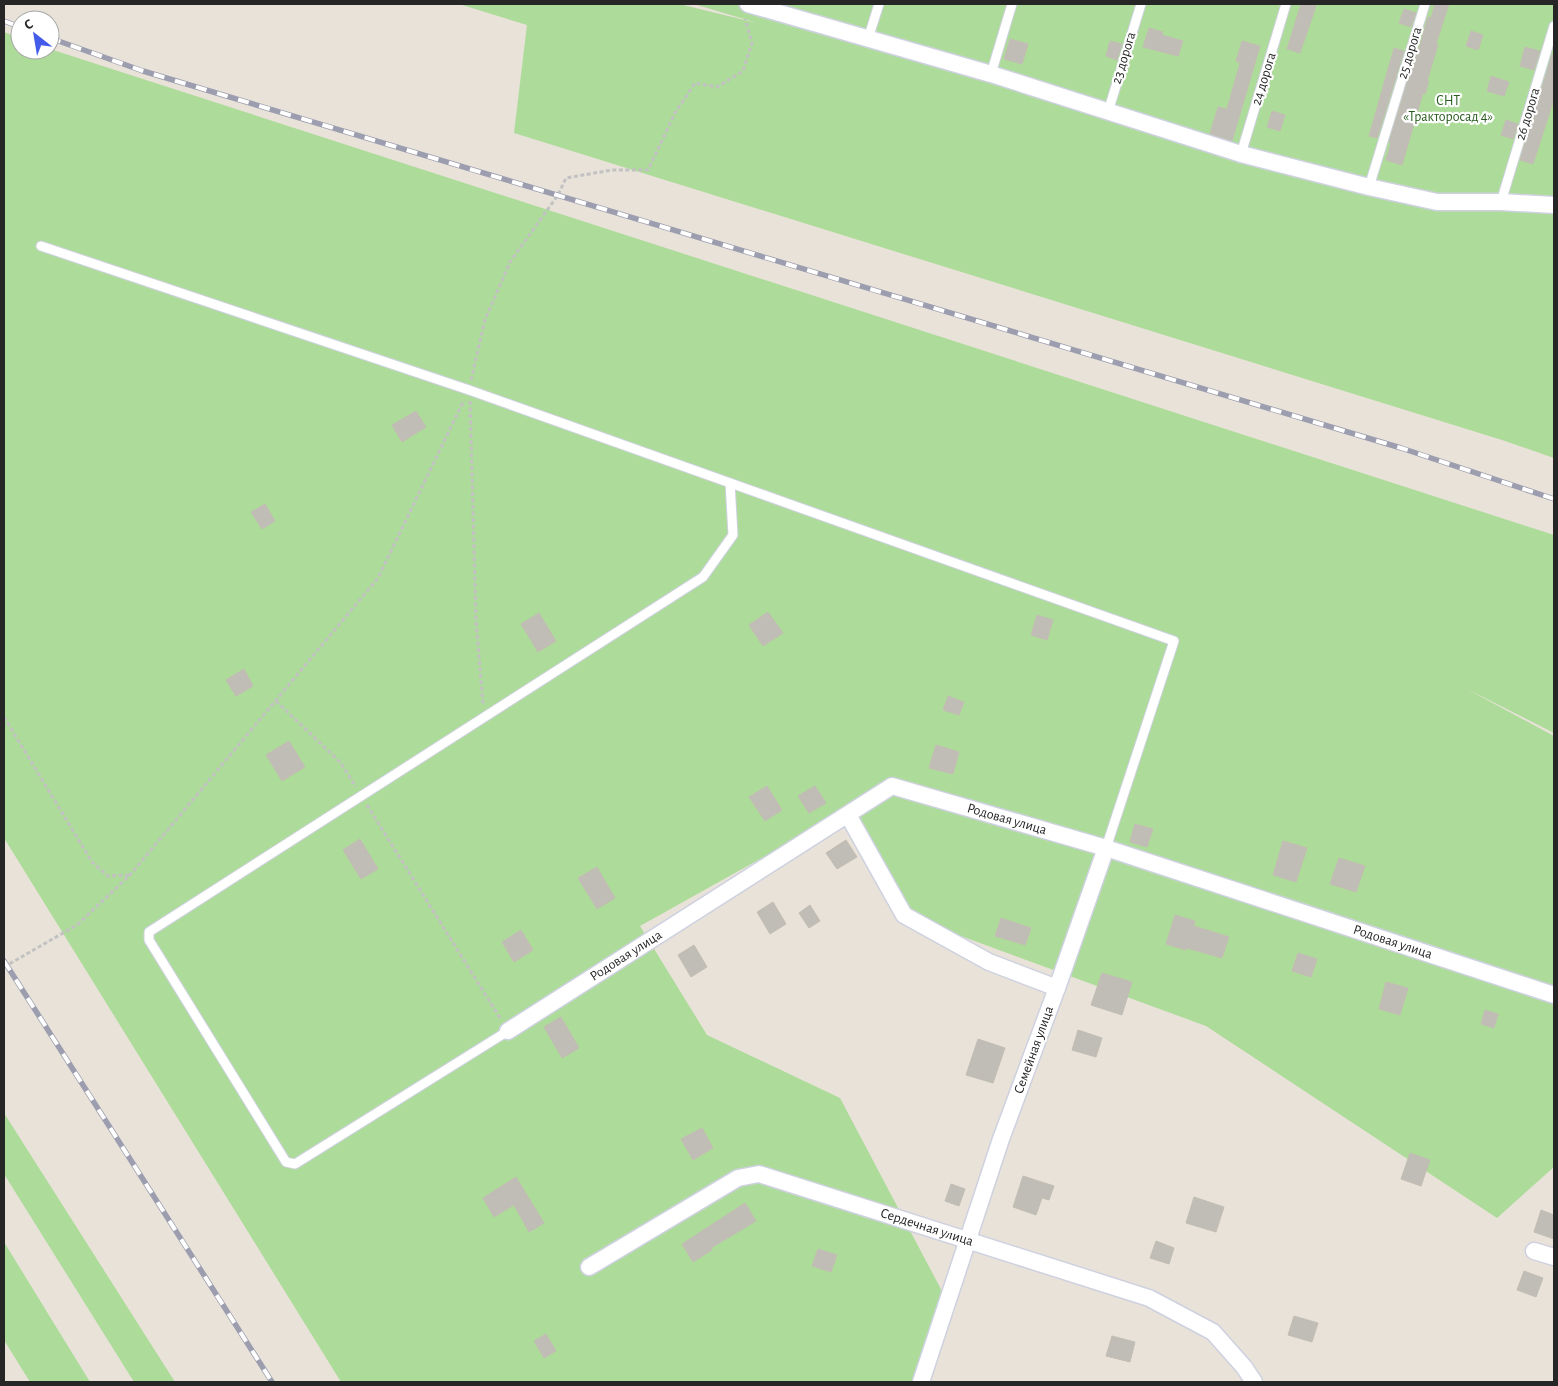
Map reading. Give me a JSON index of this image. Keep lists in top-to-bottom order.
{
  "streets": {
    "street": ["Родовая улица", "Семейная улица", "Сердечная улица"],
    "lane": [
      "25 дорога",
      "23 дорога",
      "24 дорога",
      "26 дорога"
    ]
  },
  "crossings": [
    ["Родовая улица", "Семейная улица"],
    ["Семейная улица", "Сердечная улица"]
  ],
  "parks": ["СНТ «Тракторосад 4»"],
  "north": "top left"
}
